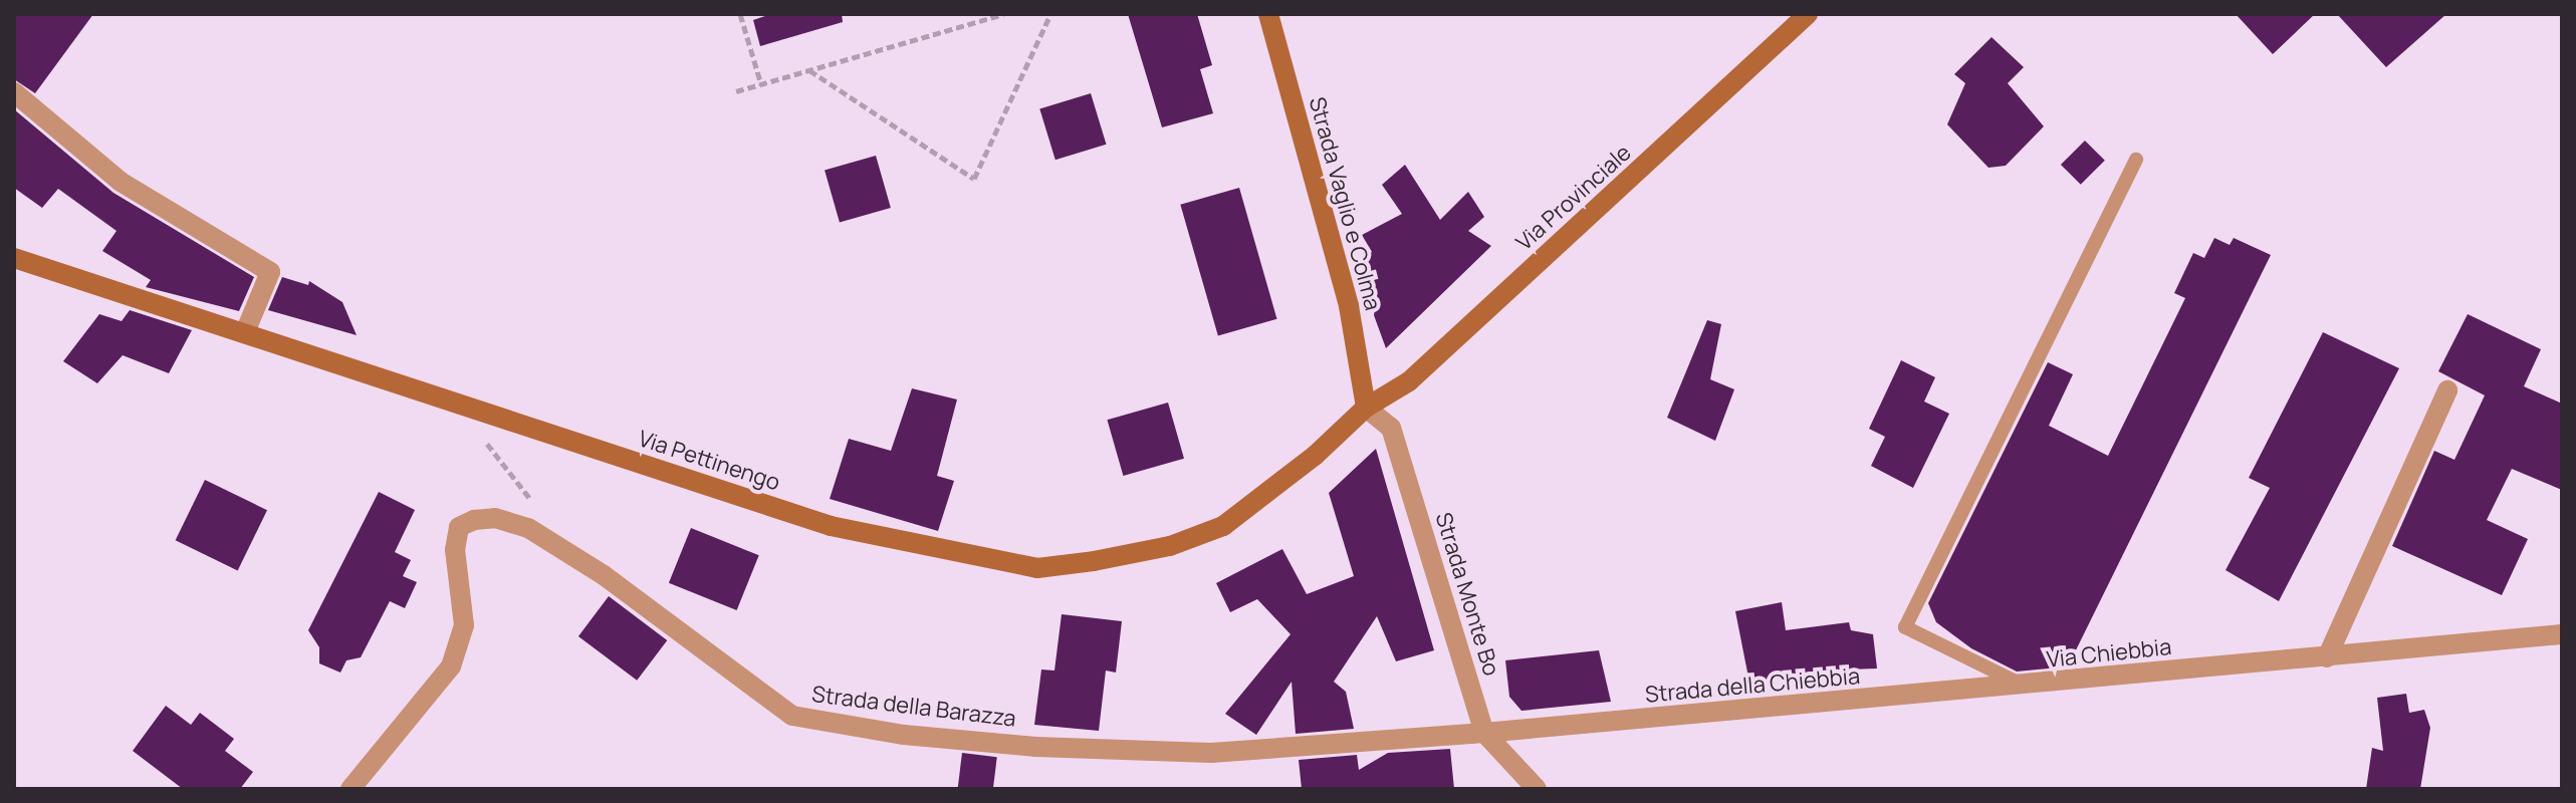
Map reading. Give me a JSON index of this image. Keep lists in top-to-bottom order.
{
  "streets": {
    "main road": ["Via Provinciale", "Strada Vaglio e Colma", "Via Pettinengo"],
    "street": [
      "Strada Monte Bo",
      "Via Chiebbia",
      "Strada della Chiebbia",
      "Strada della Barazza"
    ]
  },
  "crossings": [
    ["Via Provinciale", "Strada Vaglio e Colma"],
    ["Via Provinciale", "Via Pettinengo"],
    ["Via Provinciale", "Strada Monte Bo"],
    ["Strada Vaglio e Colma", "Via Pettinengo"],
    ["Strada Vaglio e Colma", "Strada Monte Bo"],
    ["Via Pettinengo", "Strada Monte Bo"],
    ["Strada Monte Bo", "Strada della Chiebbia"],
    ["Strada Monte Bo", "Strada della Barazza"],
    ["Via Chiebbia", "Strada della Chiebbia"],
    ["Strada della Chiebbia", "Strada della Barazza"]
  ]
}
